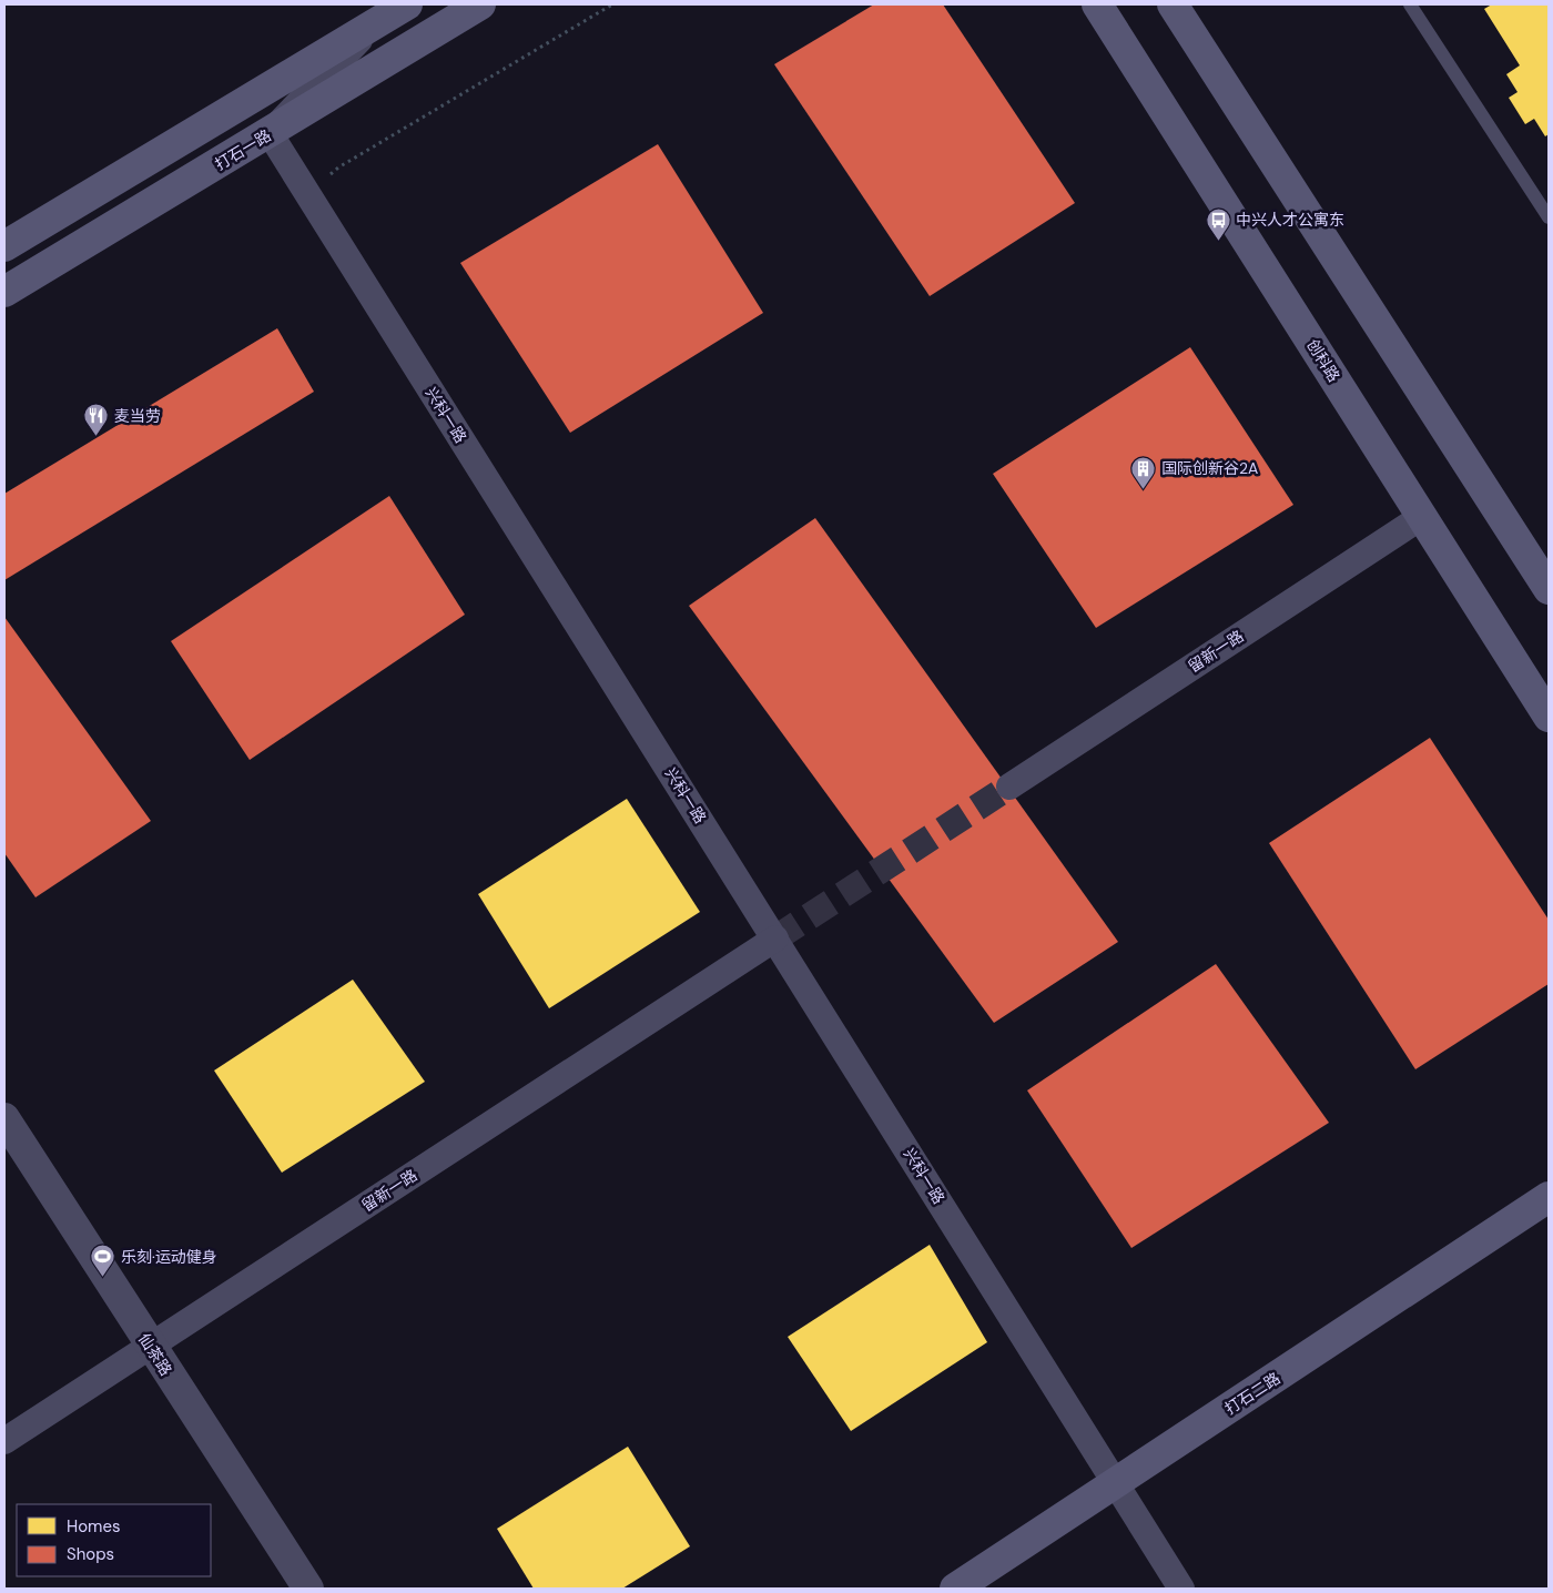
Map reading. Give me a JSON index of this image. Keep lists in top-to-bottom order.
{
  "streets": {
    "main road": ["打石一路", "创科路", "打石二路"],
    "street": ["兴科一路", "留新一路", "仙茶路"]
  },
  "crossings": [
    ["打石一路", "兴科一路"],
    ["创科路", "留新一路"],
    ["兴科一路", "留新一路"],
    ["兴科一路", "打石二路"],
    ["留新一路", "仙茶路"]
  ],
  "places": {
    "bus stop": ["中兴人才公寓东"],
    "restaurant": ["麦当劳"],
    "building": ["国际创新谷2A"],
    "sports": ["乐刻·运动健身"]
  },
  "legend": ["Homes", "Shops"]
}
